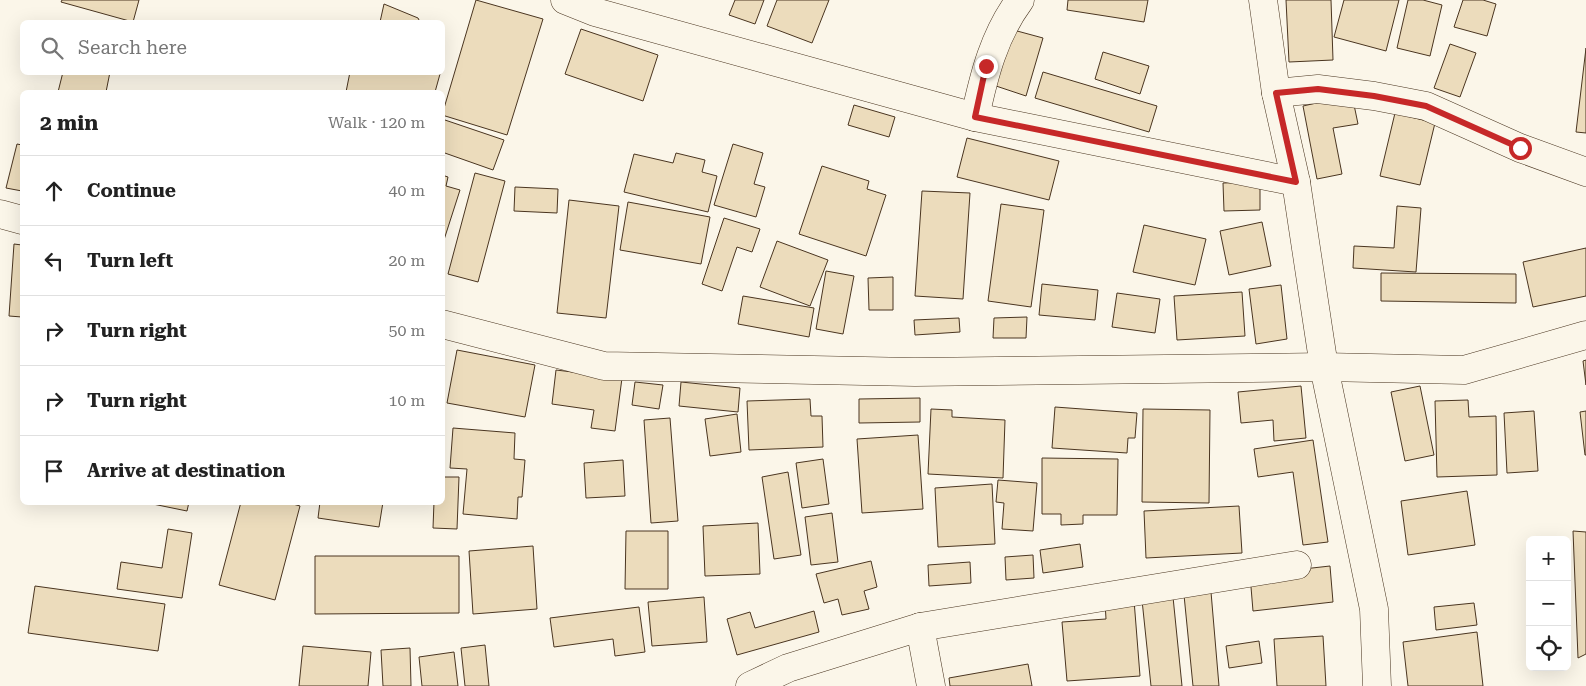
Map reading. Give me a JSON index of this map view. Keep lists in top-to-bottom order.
{
  "page": {
    "search": "Search here",
    "heading": ["2 min", "Walk · 120 m"],
    "list": [
      ["Continue", "40 m"],
      ["Turn left", "20 m"],
      ["Turn right", "50 m"],
      ["Turn right", "10 m"],
      "Arrive at destination"
    ],
    "map_buttons": ["+", "−"]
  }
}
